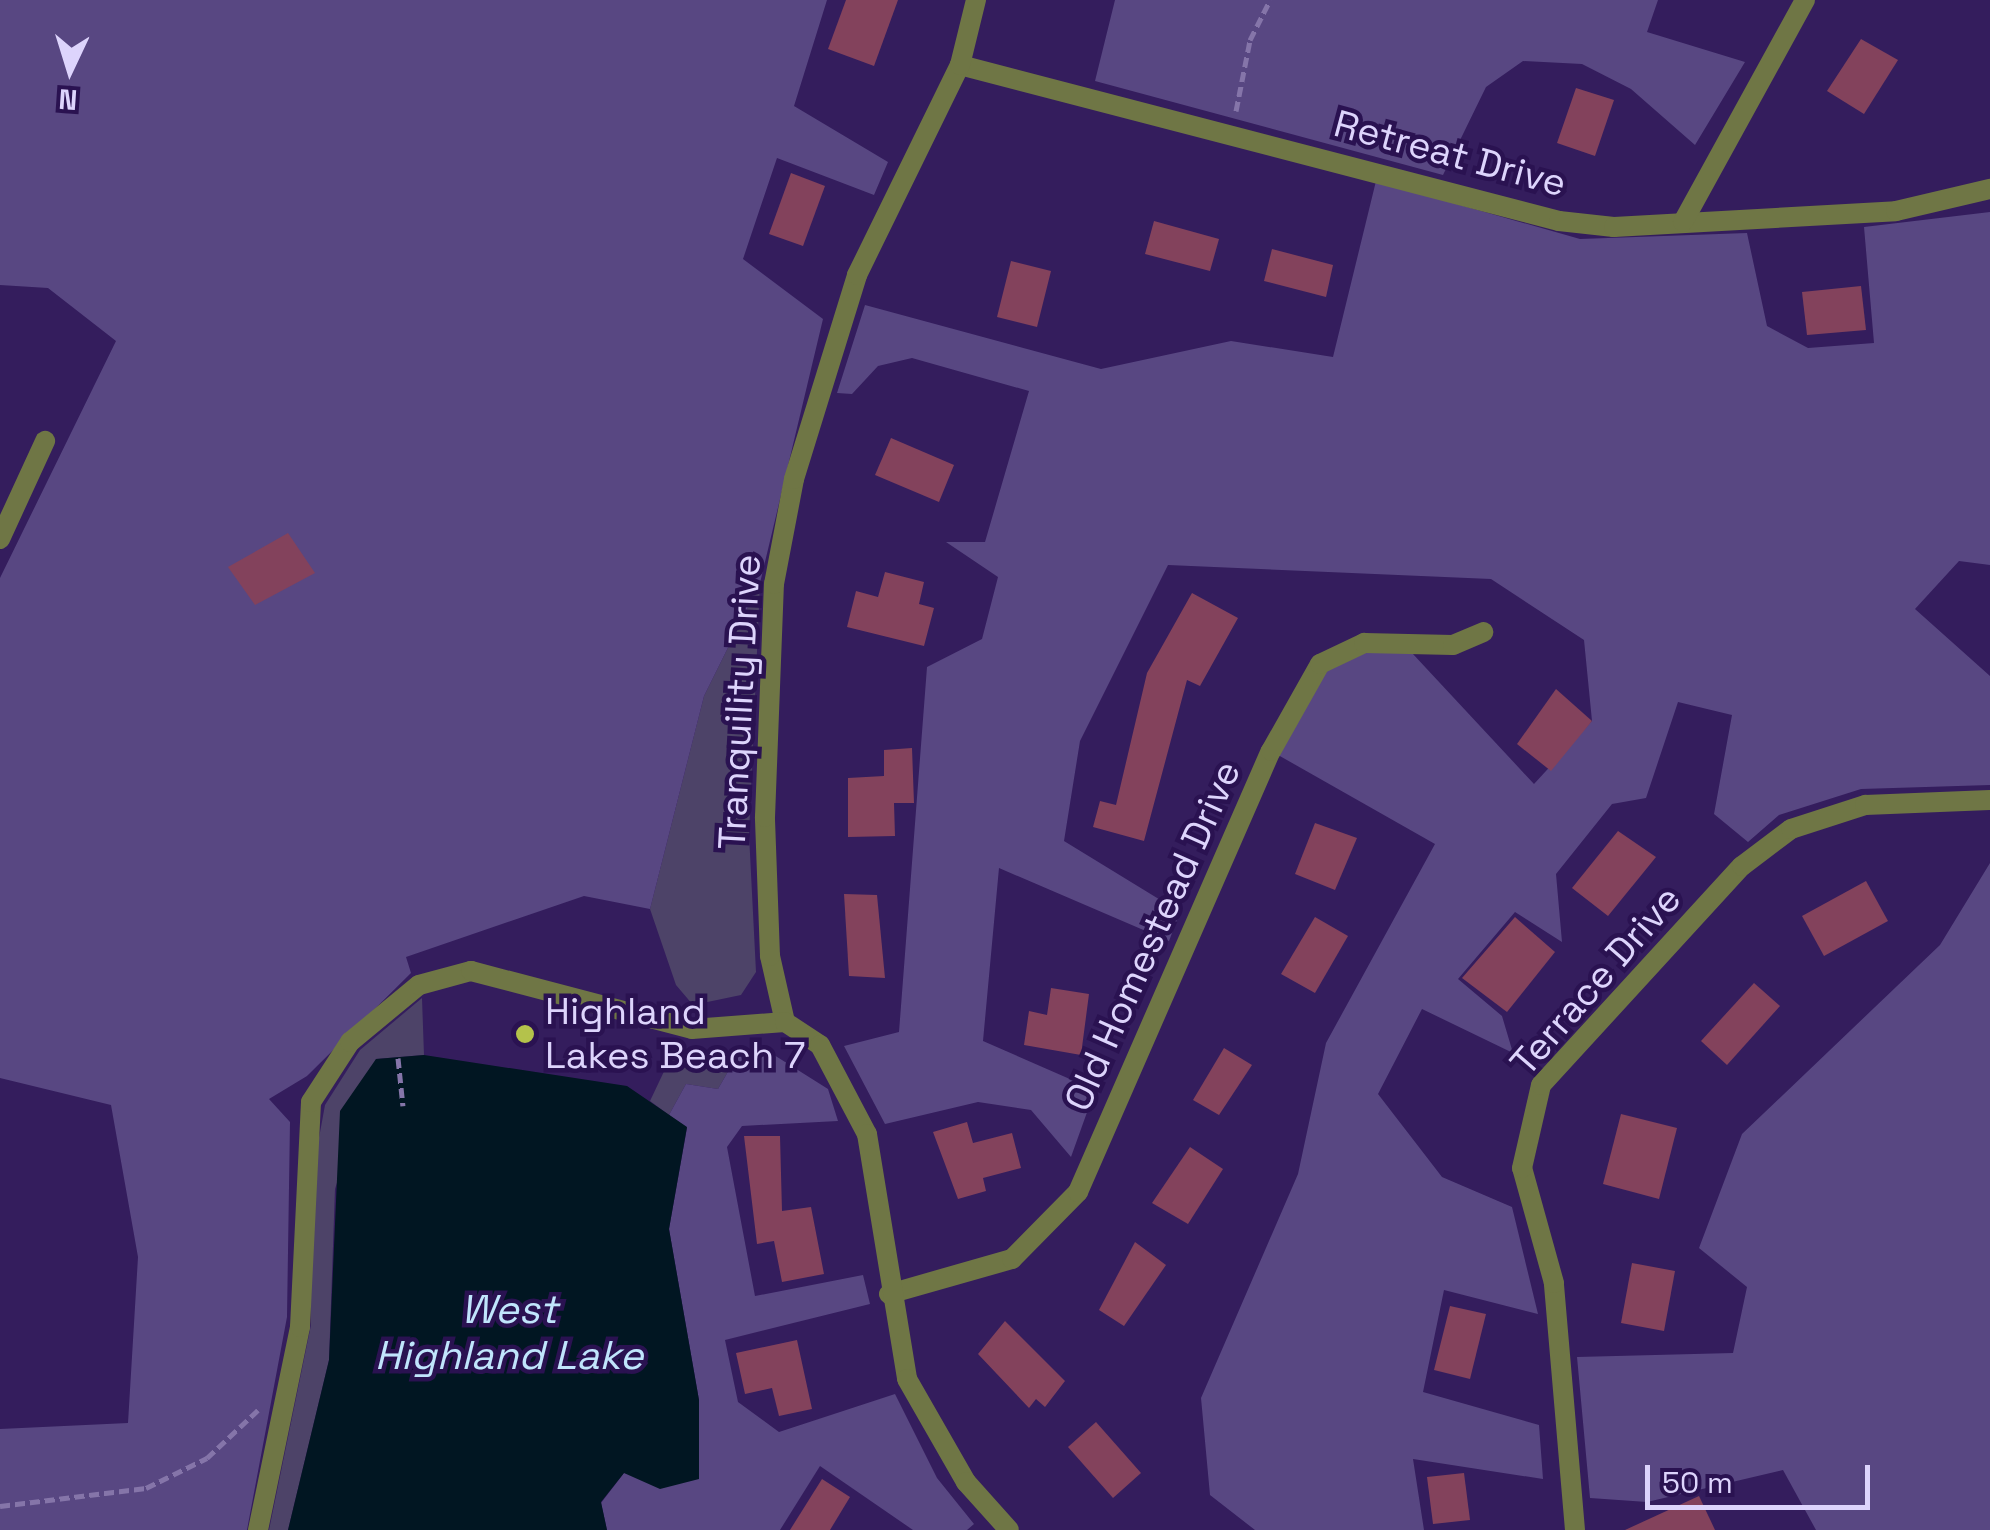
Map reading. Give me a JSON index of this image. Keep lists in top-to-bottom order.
{
  "streets": {
    "street": [
      "Retreat Drive",
      "Tranquility Drive",
      "Old Homestead Drive",
      "Terrace Drive"
    ]
  },
  "crossings": [
    ["Retreat Drive", "Tranquility Drive"]
  ],
  "water": ["West Highland Lake"],
  "places": ["Highland Lakes Beach 7"],
  "scale_bar": "50 m",
  "north": "bottom"
}
